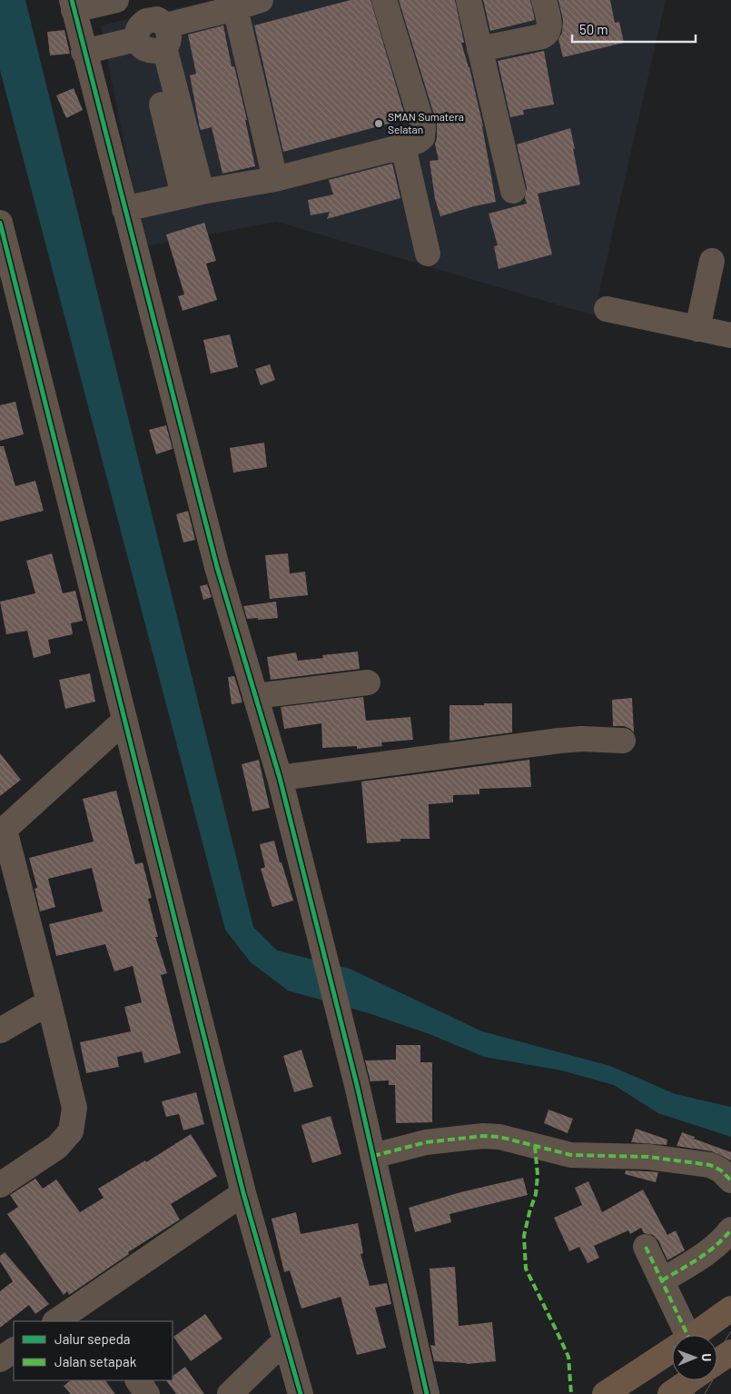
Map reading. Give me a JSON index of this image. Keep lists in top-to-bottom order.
{
  "places": ["SMAN Sumatera Selatan"],
  "legend": ["Jalur sepeda", "Jalan setapak"],
  "scale_bar": "50 m",
  "north": "right"
}
